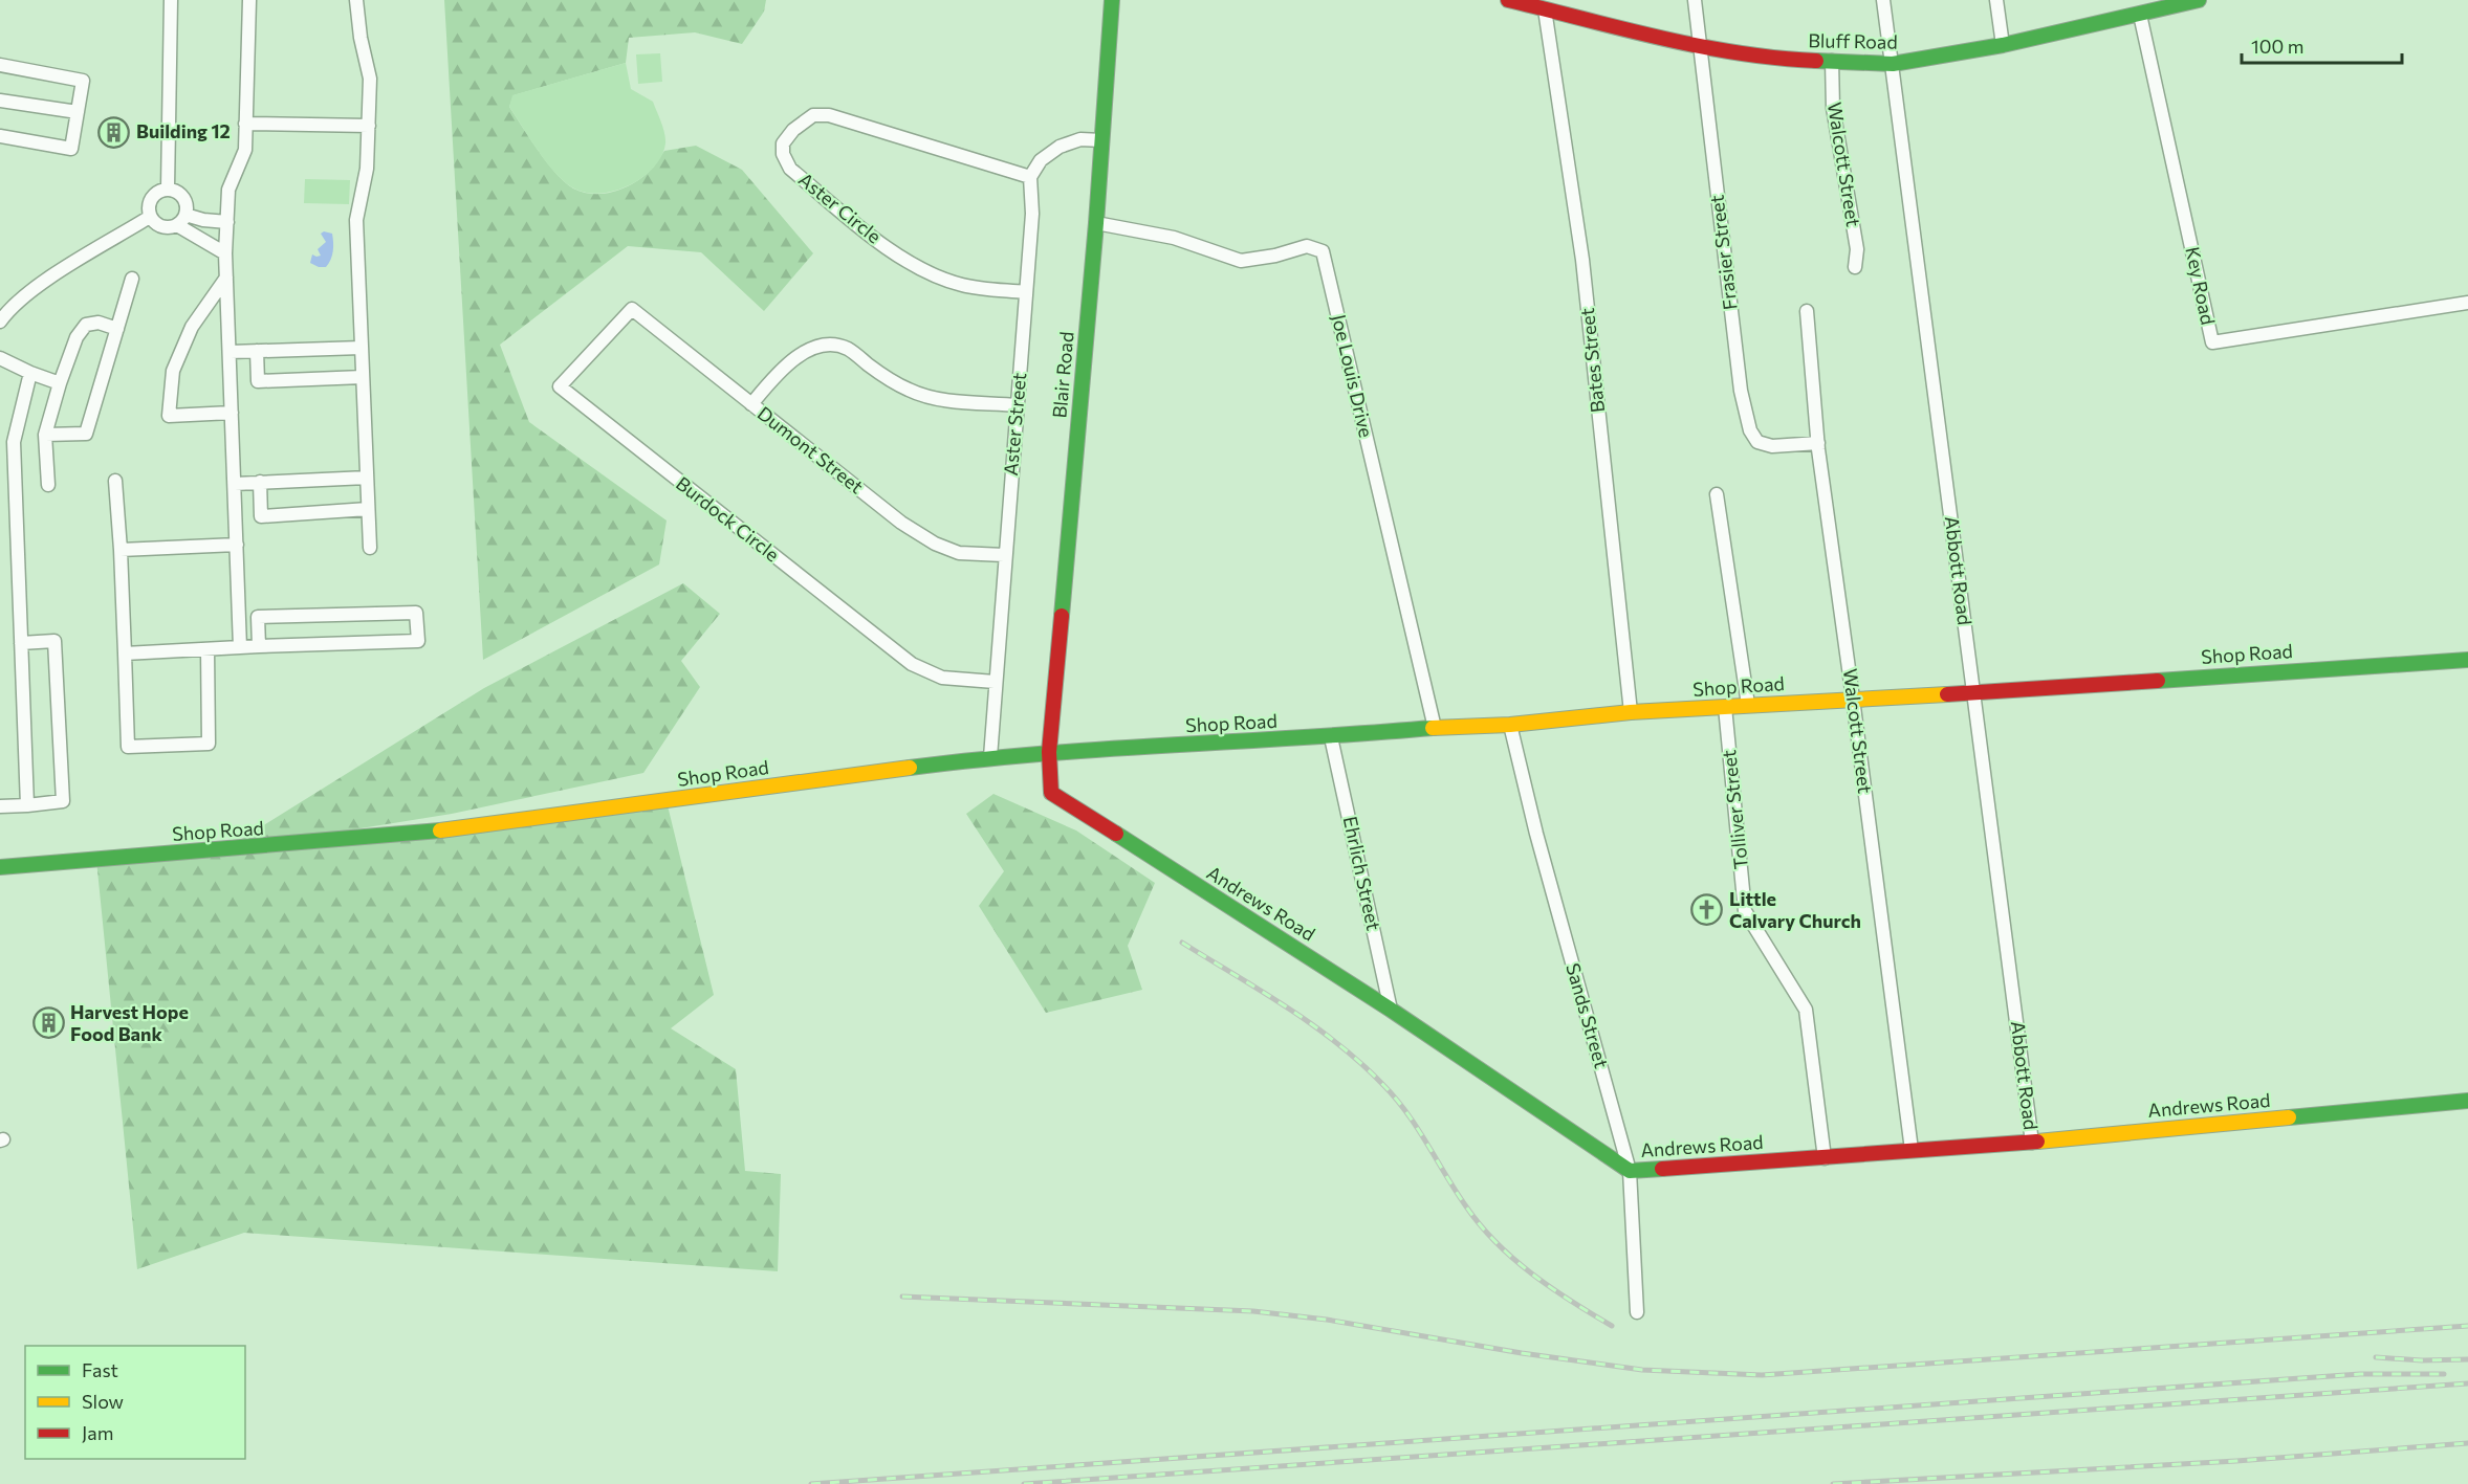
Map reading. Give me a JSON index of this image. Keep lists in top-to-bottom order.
{
  "streets": {
    "street": [
      "Bluff Road",
      "Walcott Street",
      "Aster Circle",
      "Frasier Street",
      "Key Road",
      "Bates Street",
      "Blair Road",
      "Joe Louis Drive",
      "Aster Street",
      "Dumont Street",
      "Burdock Circle",
      "Abbott Road",
      "Shop Road",
      "Tolliver Street",
      "Ehrlich Street",
      "Andrews Road",
      "Sands Street"
    ]
  },
  "crossings": [
    ["Bluff Road", "Walcott Street"],
    ["Bluff Road", "Frasier Street"],
    ["Bluff Road", "Key Road"],
    ["Bluff Road", "Bates Street"],
    ["Bluff Road", "Abbott Road"],
    ["Walcott Street", "Frasier Street"],
    ["Walcott Street", "Shop Road"],
    ["Walcott Street", "Andrews Road"],
    ["Aster Circle", "Aster Street"],
    ["Bates Street", "Shop Road"],
    ["Blair Road", "Joe Louis Drive"],
    ["Blair Road", "Shop Road"],
    ["Blair Road", "Andrews Road"],
    ["Joe Louis Drive", "Shop Road"],
    ["Aster Street", "Dumont Street"],
    ["Aster Street", "Burdock Circle"],
    ["Aster Street", "Shop Road"],
    ["Dumont Street", "Burdock Circle"],
    ["Abbott Road", "Shop Road"],
    ["Abbott Road", "Andrews Road"],
    ["Shop Road", "Tolliver Street"],
    ["Shop Road", "Ehrlich Street"],
    ["Shop Road", "Andrews Road"],
    ["Shop Road", "Sands Street"],
    ["Tolliver Street", "Andrews Road"],
    ["Ehrlich Street", "Andrews Road"],
    ["Andrews Road", "Sands Street"]
  ],
  "places": {
    "building": ["Building 12", "Harvest Hope Food Bank"],
    "church": ["Little Calvary Church"]
  },
  "legend": ["Fast", "Slow", "Jam"],
  "scale_bar": "100 m"
}
